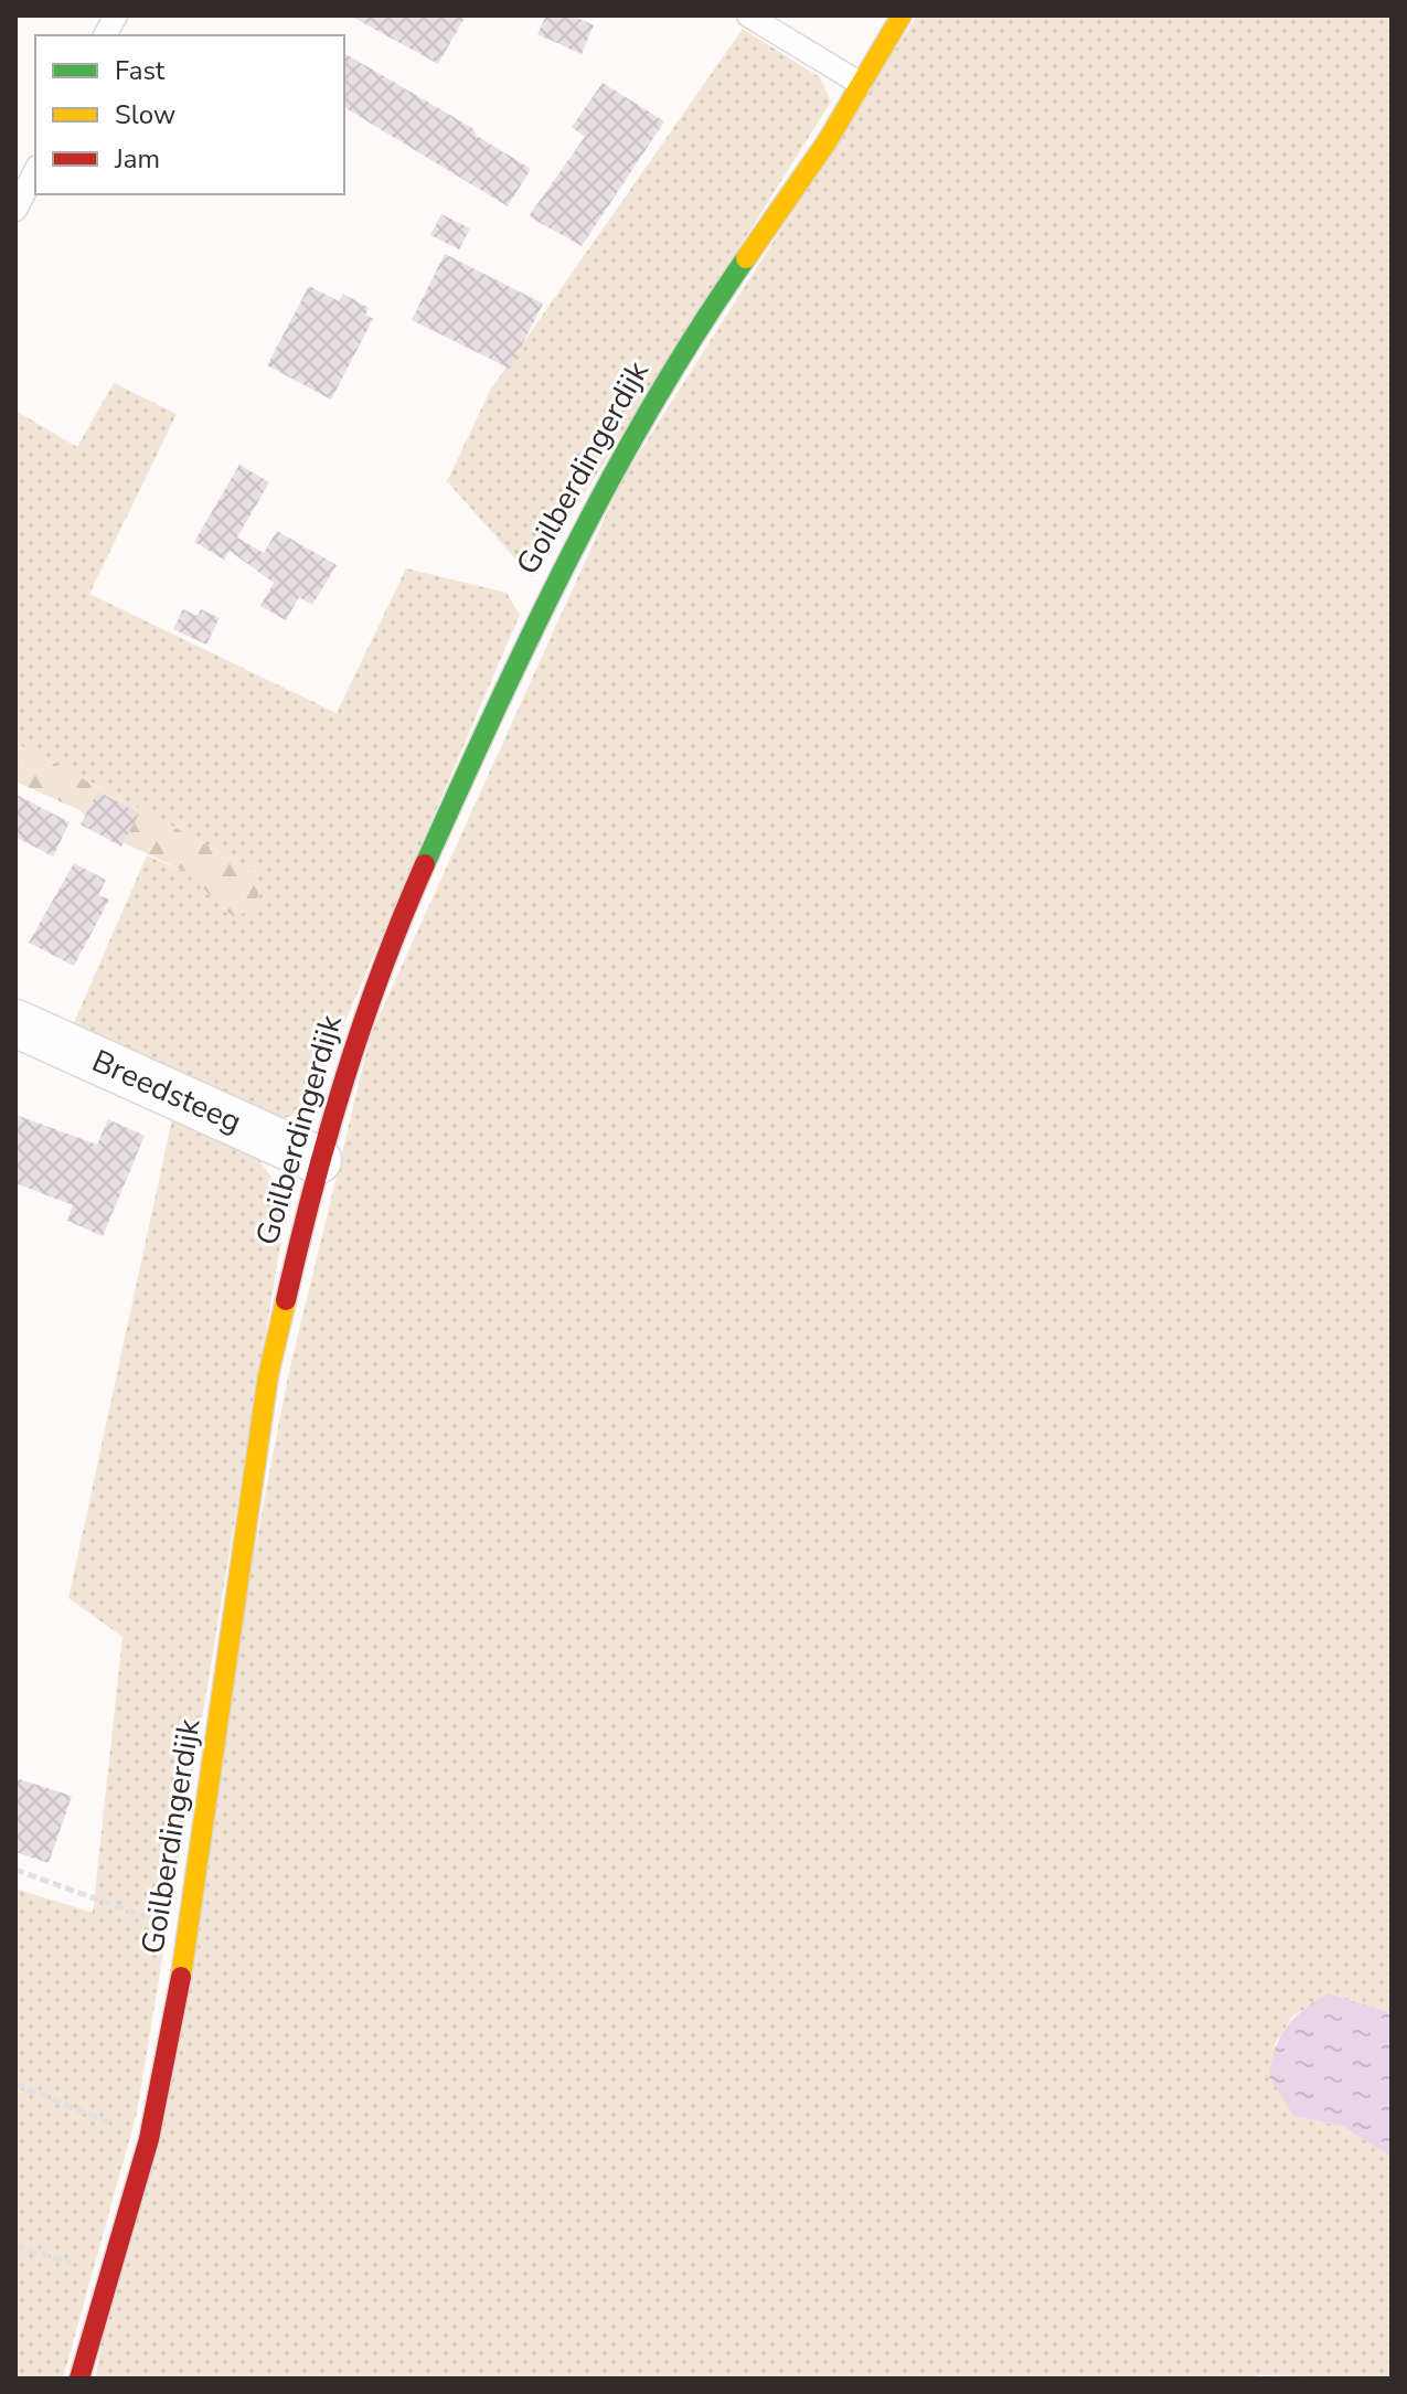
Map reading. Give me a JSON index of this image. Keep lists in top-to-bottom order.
{
  "streets": {
    "street": ["Goilberdingerdijk", "Breedsteeg"]
  },
  "crossings": [
    ["Goilberdingerdijk", "Breedsteeg"]
  ],
  "legend": ["Fast", "Slow", "Jam"]
}
